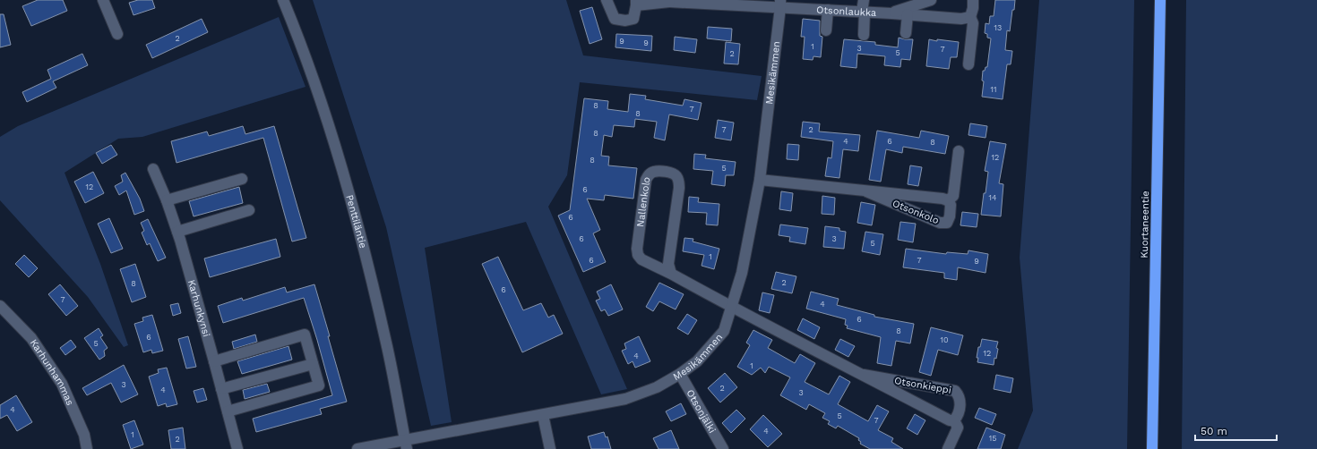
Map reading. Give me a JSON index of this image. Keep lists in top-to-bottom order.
{
  "streets": {
    "highway": ["Kuortaneentie"],
    "street": [
      "Otsonlaukka",
      "Mesikämmen",
      "Nallenkolo",
      "Otsonkolo",
      "Penttiläntie",
      "Karhunkynsi",
      "Karhunhammas",
      "Otsonkieppi",
      "Otsonjälki"
    ]
  },
  "crossings": [
    ["Otsonlaukka", "Mesikämmen"],
    ["Mesikämmen", "Nallenkolo"],
    ["Mesikämmen", "Otsonkolo"],
    ["Mesikämmen", "Penttiläntie"],
    ["Mesikämmen", "Otsonkieppi"],
    ["Mesikämmen", "Otsonjälki"],
    ["Nallenkolo", "Otsonkieppi"]
  ],
  "house_numbers": [
    "13",
    "2",
    "9",
    "9",
    "1",
    "3",
    "7",
    "5",
    "2",
    "11",
    "8",
    "7",
    "8",
    "7",
    "2",
    "8",
    "4",
    "6",
    "8",
    "12",
    "8",
    "5",
    "12",
    "6",
    "14",
    "6",
    "6",
    "3",
    "5",
    "1",
    "6",
    "7",
    "9",
    "2",
    "8",
    "6",
    "7",
    "4",
    "6",
    "8",
    "6",
    "10",
    "5",
    "12",
    "4",
    "1",
    "3",
    "2",
    "4",
    "3",
    "4",
    "5",
    "7",
    "4",
    "1",
    "15",
    "2"
  ],
  "scale_bar": "50 m"
}
